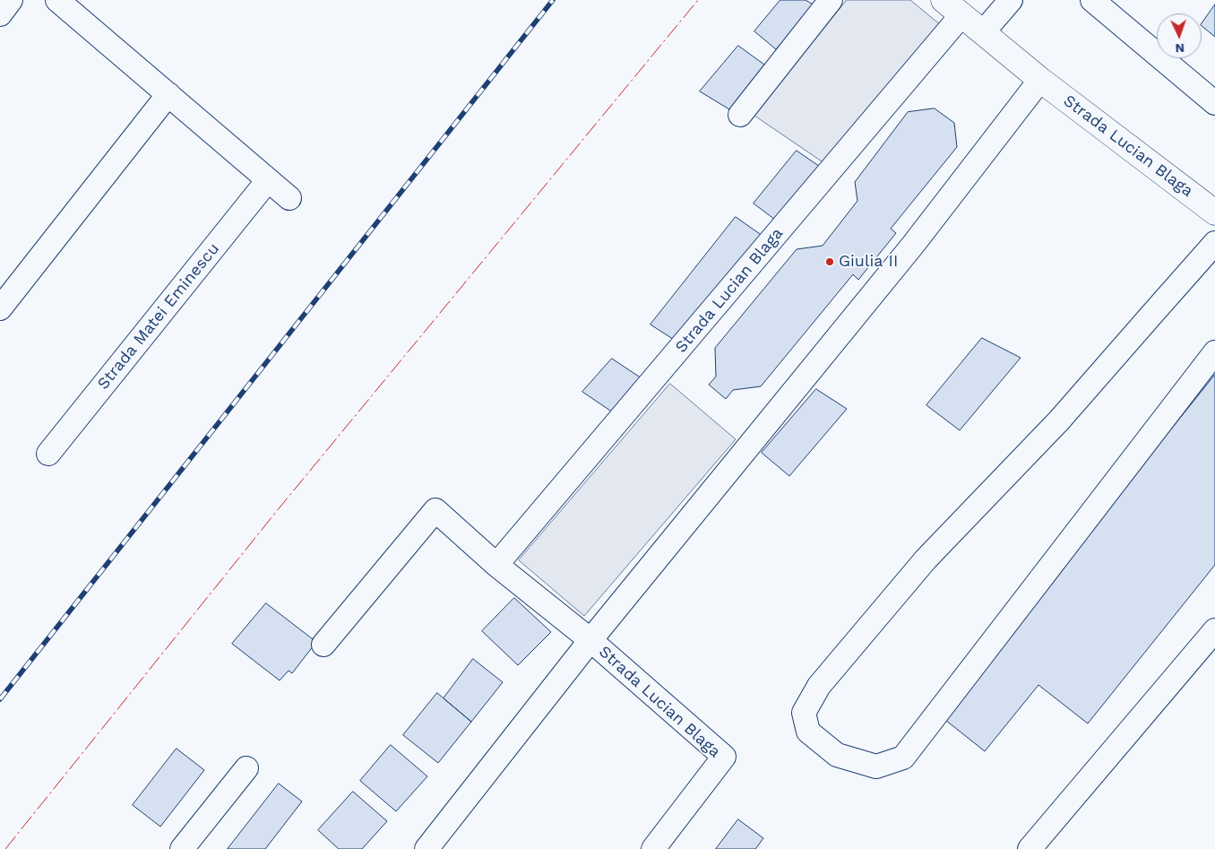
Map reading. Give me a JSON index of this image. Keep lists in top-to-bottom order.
{
  "streets": {
    "highway": ["Strada Lucian Blaga"],
    "street": ["Strada Matei Eminescu"]
  },
  "places": ["Giulia II"],
  "north": "bottom"
}
